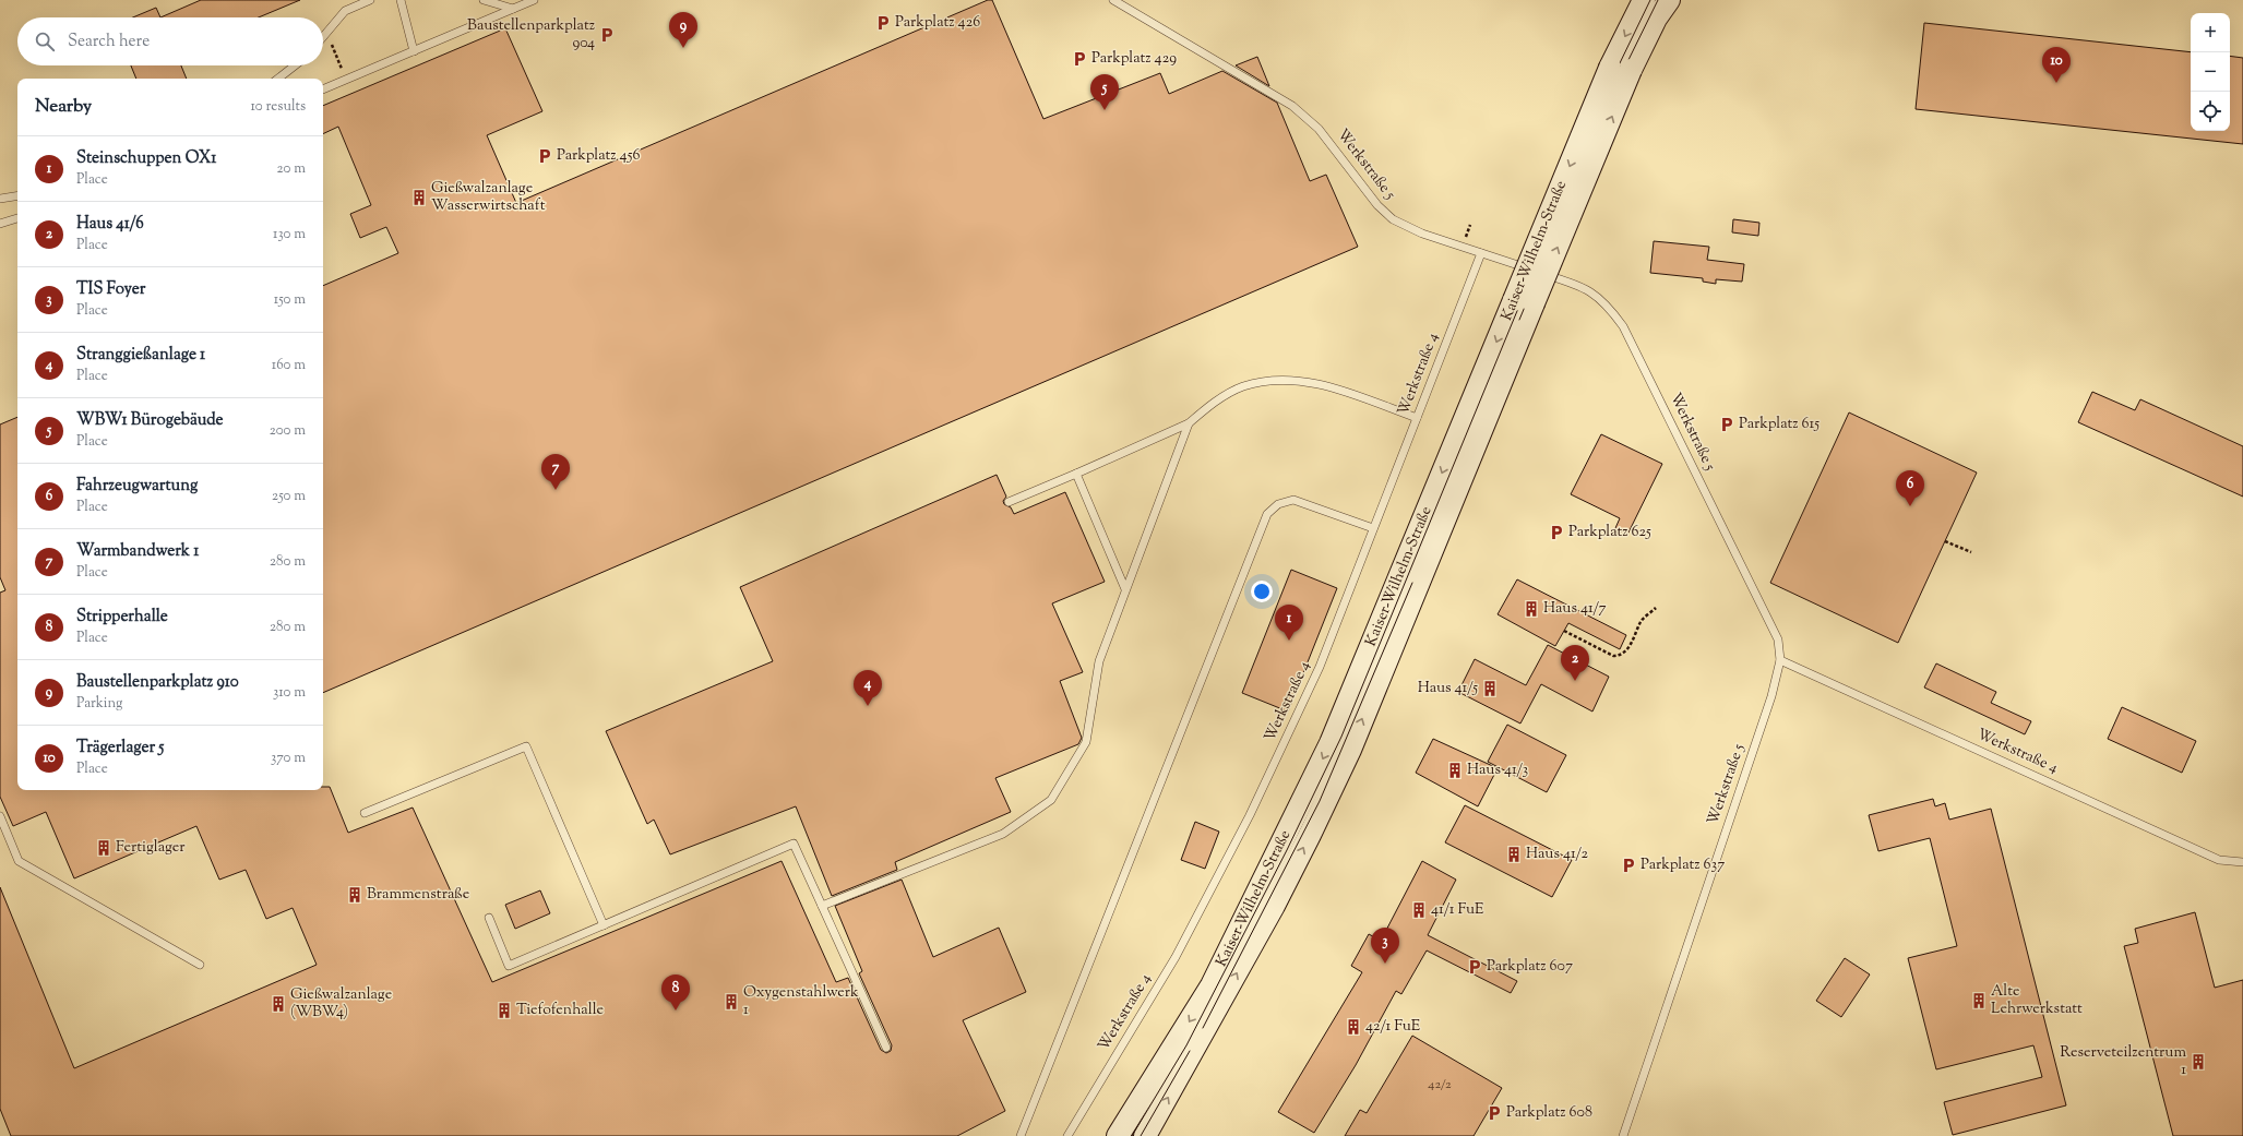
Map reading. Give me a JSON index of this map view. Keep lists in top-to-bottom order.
{
  "streets": {
    "main road": ["Kaiser-Wilhelm-Straße"],
    "lane": ["Werkstraße 5", "Werkstraße 4"]
  },
  "crossings": [
    ["Werkstraße 5", "Werkstraße 4"]
  ],
  "places": {
    "parking": [
      "Parkplatz 426",
      "Baustellenparkplatz 904",
      "Parkplatz 429",
      "Parkplatz 456",
      "Parkplatz 615",
      "Parkplatz 625",
      "Parkplatz 637",
      "Parkplatz 607",
      "Parkplatz 608"
    ],
    "building": [
      "Gießwalzanlage Wasserwirtschaft",
      "Haus 41/7",
      "Haus 41/5",
      "Haus 41/3",
      "Fertiglager",
      "Haus 41/2",
      "Brammenstraße",
      "41/1 FuE",
      "Alte Lehrwerkstatt",
      "Oxygenstahlwerk 1",
      "Gießwalzanlage (WBW4)",
      "Tiefofenhalle",
      "42/1 FuE",
      "Reserveteilzentrum 1"
    ]
  },
  "house_numbers": ["42/2"],
  "page": {
    "pins": [
      "9",
      "10",
      "5",
      "7",
      "6",
      "1",
      "2",
      "4",
      "3",
      "8"
    ],
    "map_buttons": ["+", "−"],
    "search": "Search here",
    "heading": ["Nearby", "10 results"],
    "list": [
      {
        "mark": "1",
        "name": "Steinschuppen OX1",
        "note": "Place",
        "value": "20 m"
      },
      {
        "mark": "2",
        "name": "Haus 41/6",
        "note": "Place",
        "value": "130 m"
      },
      {
        "mark": "3",
        "name": "TIS Foyer",
        "note": "Place",
        "value": "150 m"
      },
      {
        "mark": "4",
        "name": "Stranggießanlage 1",
        "note": "Place",
        "value": "160 m"
      },
      {
        "mark": "5",
        "name": "WBW1 Bürogebäude",
        "note": "Place",
        "value": "200 m"
      },
      {
        "mark": "6",
        "name": "Fahrzeugwartung",
        "note": "Place",
        "value": "250 m"
      },
      {
        "mark": "7",
        "name": "Warmbandwerk 1",
        "note": "Place",
        "value": "280 m"
      },
      {
        "mark": "8",
        "name": "Stripperhalle",
        "note": "Place",
        "value": "280 m"
      },
      {
        "mark": "9",
        "name": "Baustellenparkplatz 910",
        "note": "Parking",
        "value": "310 m"
      },
      {
        "mark": "10",
        "name": "Trägerlager 5",
        "note": "Place",
        "value": "370 m"
      }
    ]
  }
}
